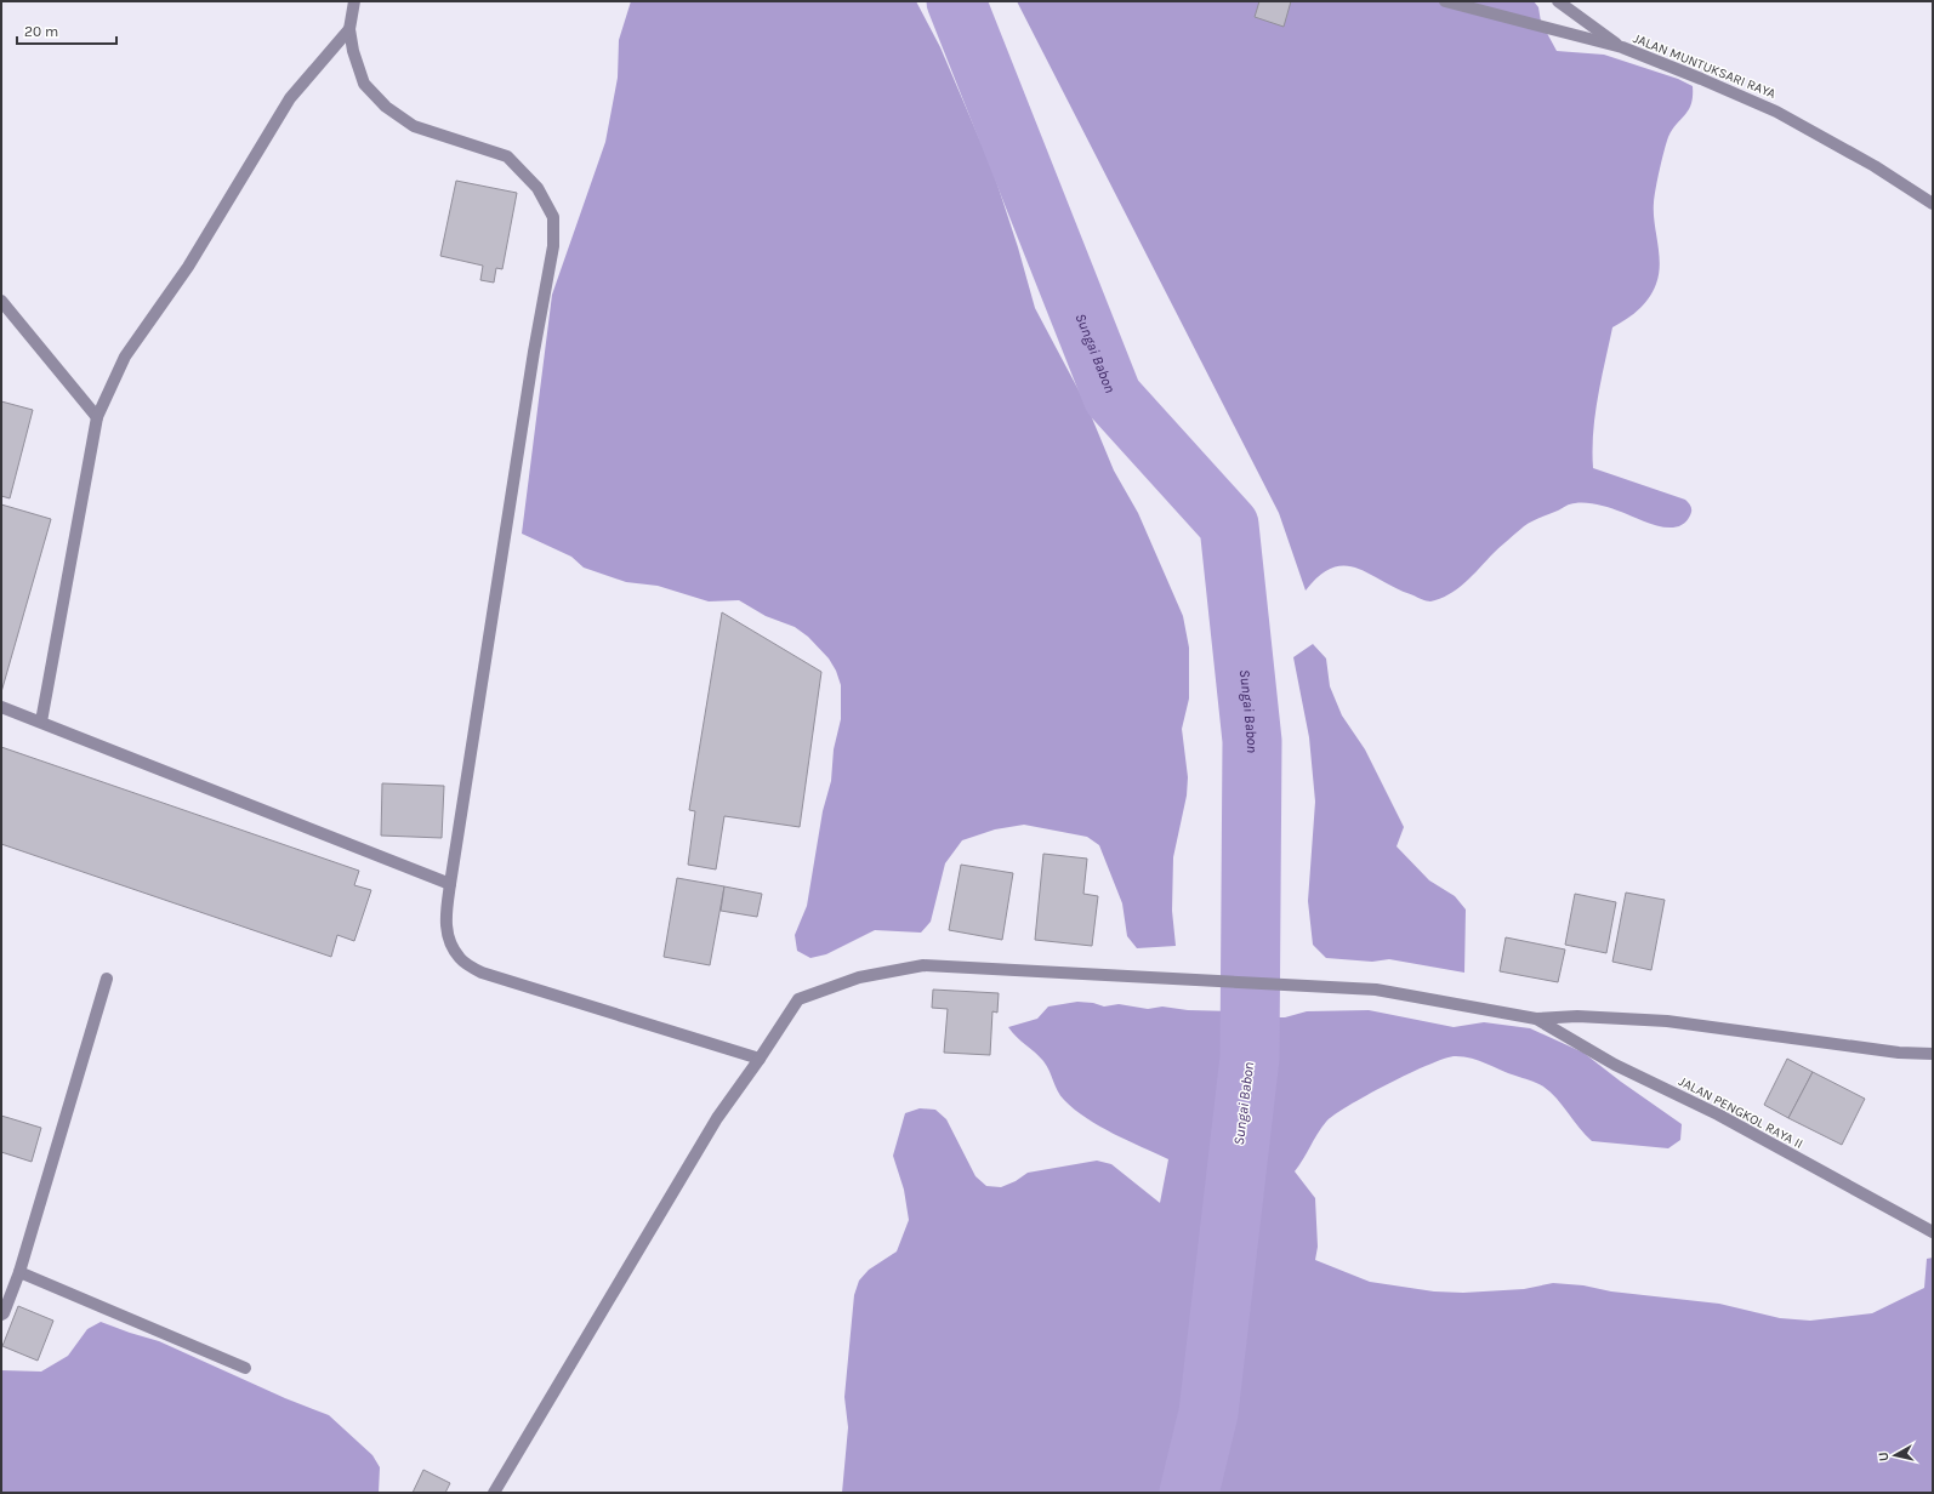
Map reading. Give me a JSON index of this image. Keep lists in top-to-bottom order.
{
  "streets": {
    "street": ["JALAN MUNTUKSARI RAYA", "JALAN PENGKOL RAYA II"]
  },
  "water": ["Sungai Babon"],
  "scale_bar": "20 m",
  "north": "left"
}
